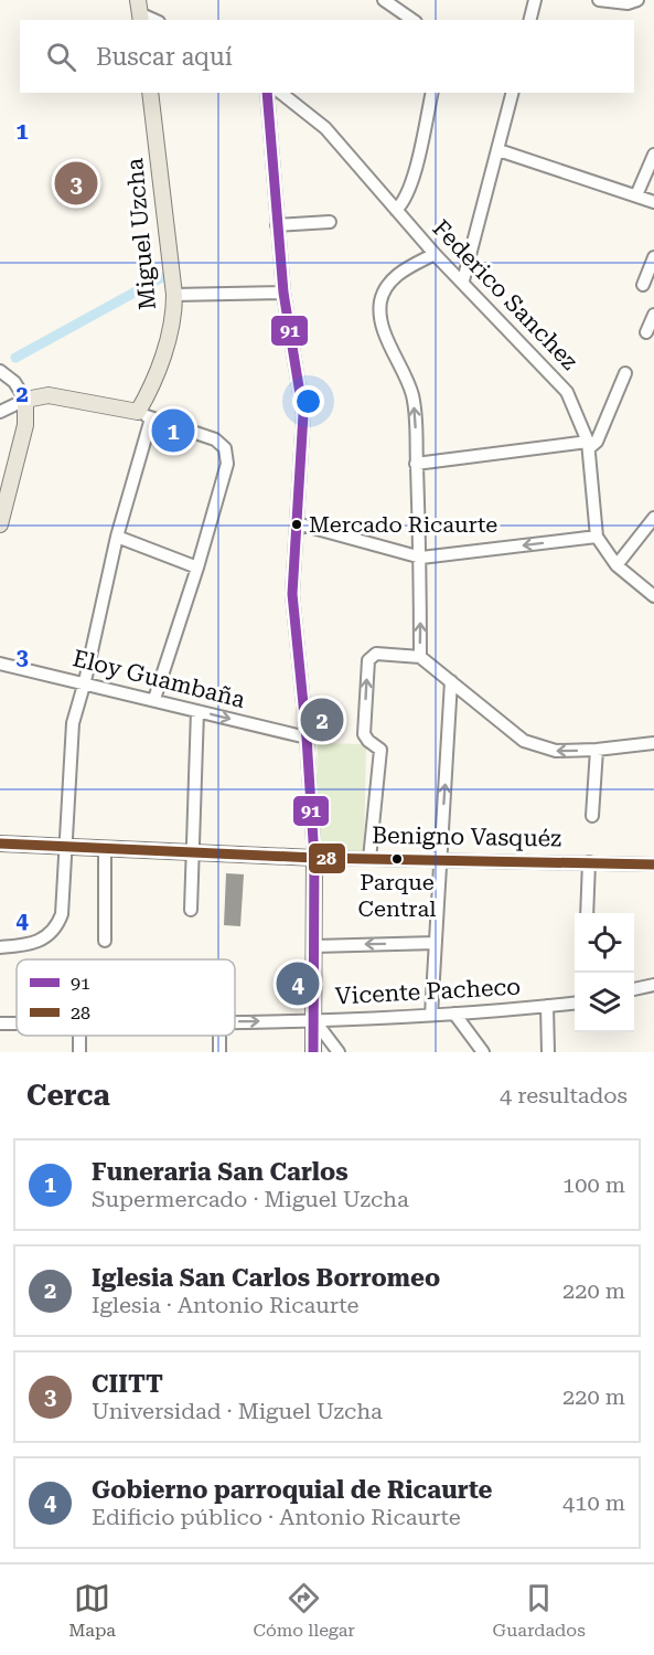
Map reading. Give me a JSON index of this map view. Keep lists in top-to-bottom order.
{
  "streets": {
    "main road": ["Miguel Uzcha", "Benigno Vasquéz"],
    "street": ["Federico Sanchez", "Eloy Guambaña", "Vicente Pacheco"]
  },
  "one_way": ["Eloy Guambaña"],
  "places": ["Mercado Ricaurte", "Parque Central"],
  "lines": ["transit line 91", "transit line 28"],
  "legend": ["91", "28"],
  "page": {
    "search": "Buscar aquí",
    "pins": [
      "3",
      "1",
      "2",
      "4"
    ],
    "heading": ["Cerca", "4 resultados"],
    "list": [
      {
        "mark": "1",
        "name": "Funeraria San Carlos",
        "note": "Supermercado · Miguel Uzcha",
        "value": "100 m"
      },
      {
        "mark": "2",
        "name": "Iglesia San Carlos Borromeo",
        "note": "Iglesia · Antonio Ricaurte",
        "value": "220 m"
      },
      {
        "mark": "3",
        "name": "CIITT",
        "note": "Universidad · Miguel Uzcha",
        "value": "220 m"
      },
      {
        "mark": "4",
        "name": "Gobierno parroquial de Ricaurte",
        "note": "Edificio público · Antonio Ricaurte",
        "value": "410 m"
      }
    ],
    "nav": ["Mapa", "Cómo llegar", "Guardados"]
  },
  "grid": {
    "rows": [
      "1",
      "2",
      "3",
      "4"
    ]
  }
}
